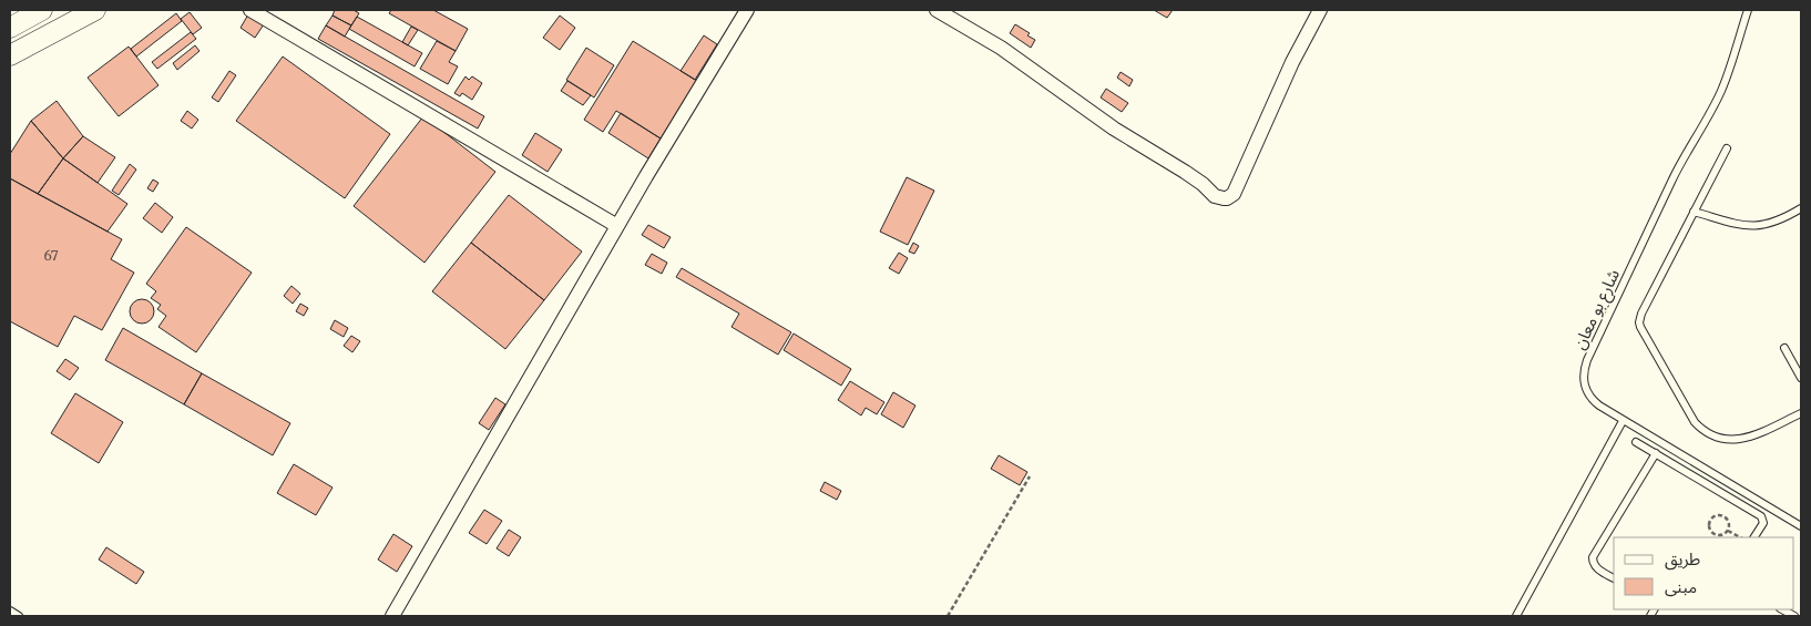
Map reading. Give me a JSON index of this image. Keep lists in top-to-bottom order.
{
  "streets": {
    "lane": ["شارع بو معان"]
  },
  "house_numbers": ["67"],
  "legend": ["طريق", "مبنى"]
}
